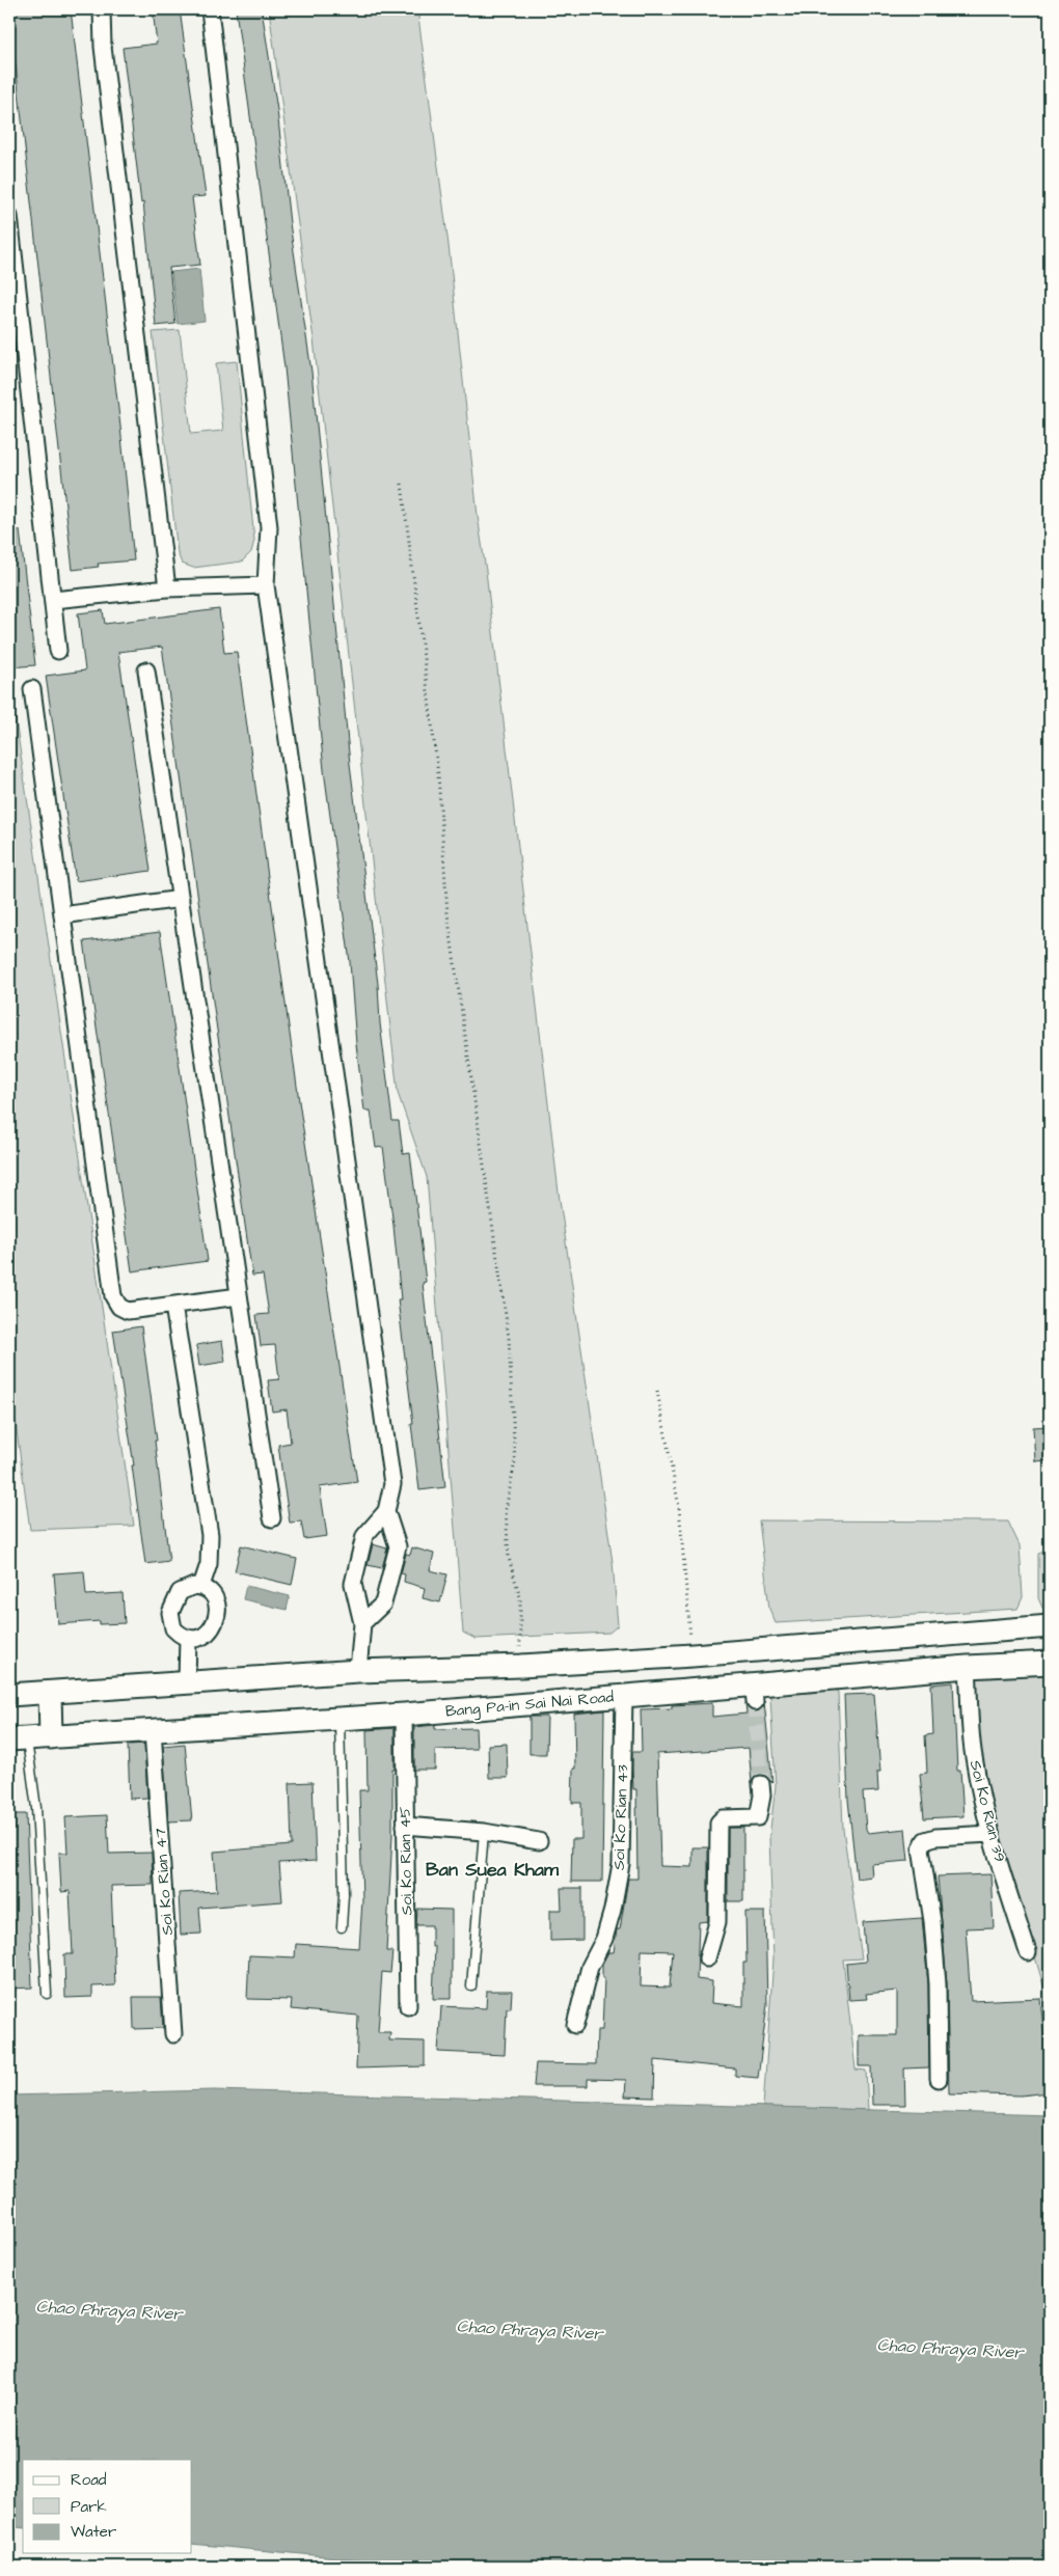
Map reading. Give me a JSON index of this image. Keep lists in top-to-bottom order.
{
  "streets": {
    "main road": ["Bang Pa-in Sai Nai Road"],
    "street": [
      "Soi Ko Rian 39",
      "Soi Ko Rian 43",
      "Soi Ko Rian 45",
      "Soi Ko Rian 47"
    ]
  },
  "crossings": [
    ["Bang Pa-in Sai Nai Road", "Soi Ko Rian 39"],
    ["Bang Pa-in Sai Nai Road", "Soi Ko Rian 43"],
    ["Bang Pa-in Sai Nai Road", "Soi Ko Rian 45"],
    ["Bang Pa-in Sai Nai Road", "Soi Ko Rian 47"]
  ],
  "districts": ["Ban Suea Kham"],
  "water": ["Chao Phraya River"],
  "legend": ["Road", "Park", "Water"]
}
